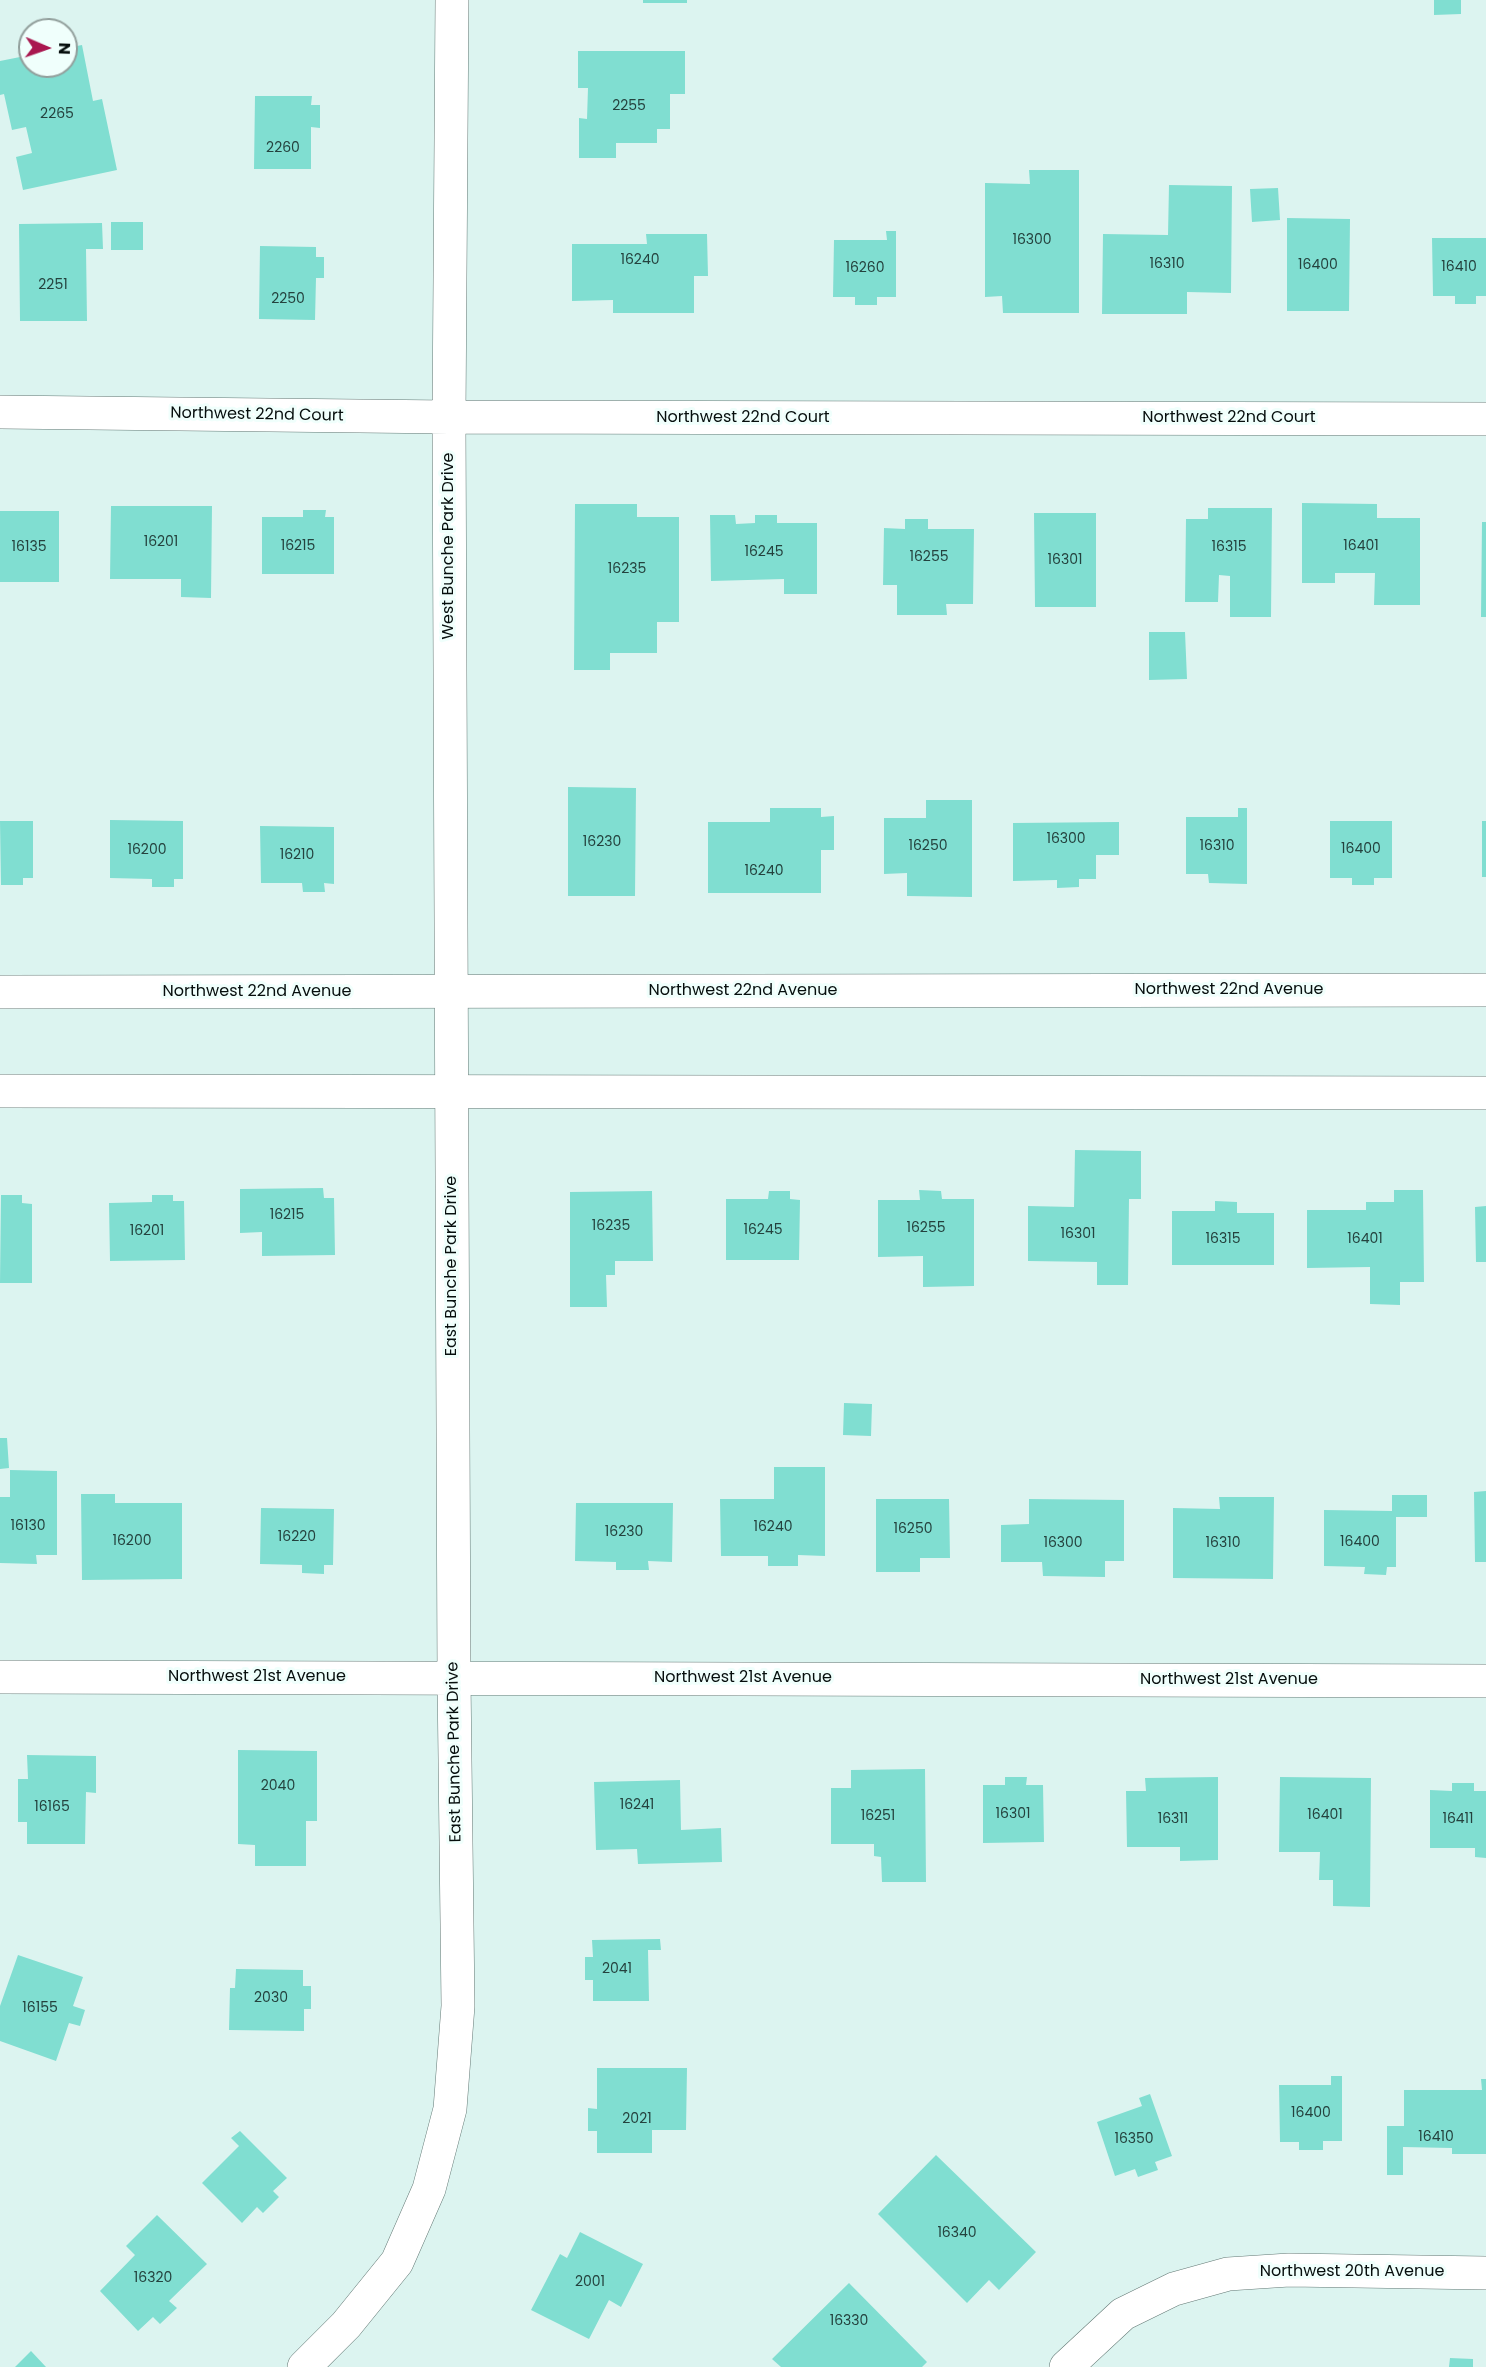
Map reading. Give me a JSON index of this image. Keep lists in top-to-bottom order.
{
  "streets": {
    "street": [
      "Northwest 22nd Court",
      "West Bunche Park Drive",
      "Northwest 22nd Avenue",
      "East Bunche Park Drive",
      "Northwest 21st Avenue",
      "Northwest 20th Avenue"
    ]
  },
  "crossings": [
    ["Northwest 22nd Court", "West Bunche Park Drive"],
    ["West Bunche Park Drive", "Northwest 22nd Avenue"],
    ["West Bunche Park Drive", "East Bunche Park Drive"],
    ["East Bunche Park Drive", "Northwest 21st Avenue"]
  ],
  "house_numbers": [
    "2255",
    "2265",
    "2260",
    "16300",
    "16240",
    "16310",
    "16400",
    "16410",
    "16260",
    "2251",
    "2250",
    "16201",
    "16215",
    "16401",
    "16135",
    "16315",
    "16245",
    "16255",
    "16301",
    "16235",
    "16300",
    "16230",
    "16250",
    "16310",
    "16400",
    "16200",
    "16210",
    "16240",
    "16215",
    "16235",
    "16255",
    "16245",
    "16201",
    "16301",
    "16315",
    "16401",
    "16130",
    "16240",
    "16250",
    "16230",
    "16220",
    "16200",
    "16400",
    "16300",
    "16310",
    "2040",
    "16241",
    "16165",
    "16301",
    "16401",
    "16251",
    "16311",
    "16411",
    "2041",
    "2030",
    "16155",
    "16400",
    "2021",
    "16410",
    "16350",
    "16340",
    "16320",
    "2001",
    "16330"
  ],
  "north": "right"
}
